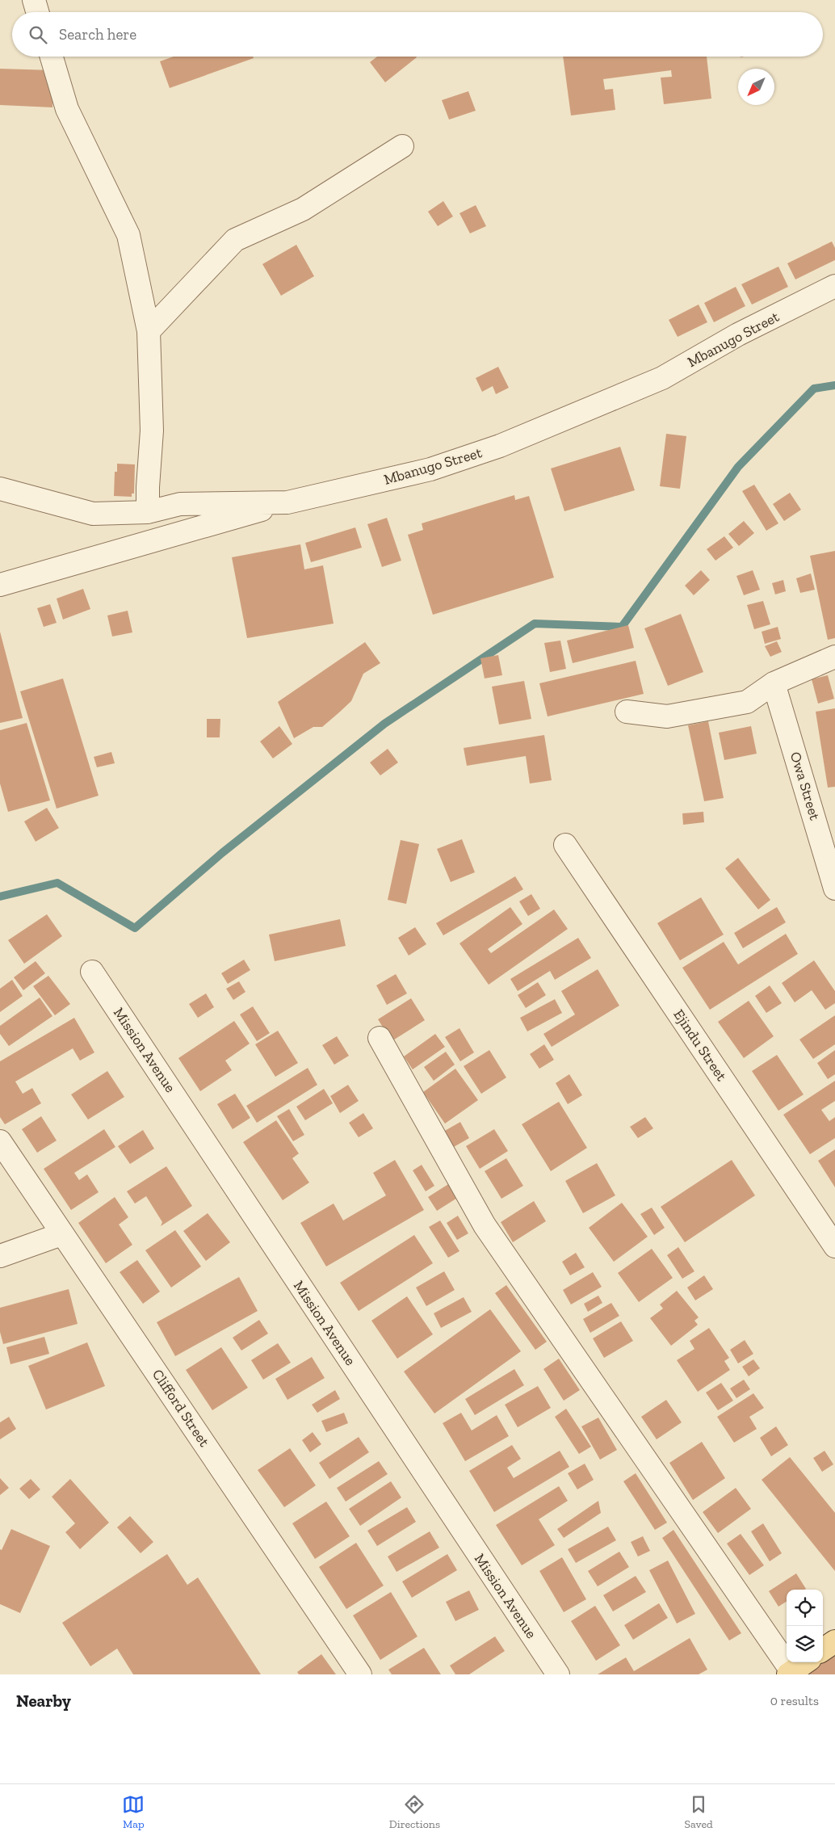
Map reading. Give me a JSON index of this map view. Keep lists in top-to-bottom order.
{
  "streets": {
    "street": [
      "Mbanugo Street",
      "Owa Street",
      "Ejindu Street",
      "Mission Avenue",
      "Clifford Street"
    ]
  },
  "north": "bottom left",
  "page": {
    "search": "Search here",
    "heading": ["Nearby", "0 results"],
    "nav": ["Map", "Directions", "Saved"]
  }
}
